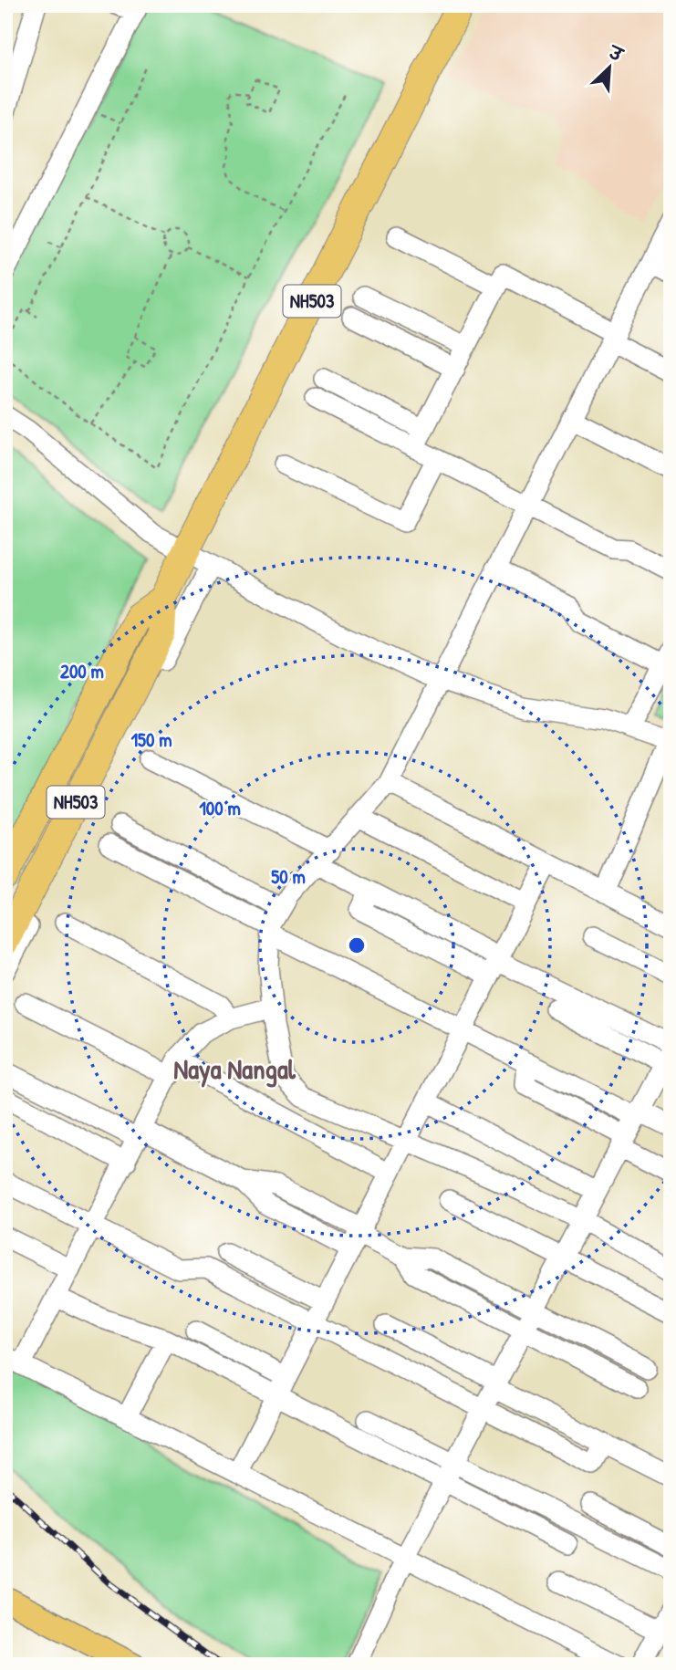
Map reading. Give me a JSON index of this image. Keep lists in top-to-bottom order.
{
  "streets": {
    "highway": ["NH503"]
  },
  "districts": ["Naya Nangal"],
  "north": "top right",
  "rings": [
    "200 m",
    "150 m",
    "100 m",
    "50 m"
  ]
}
